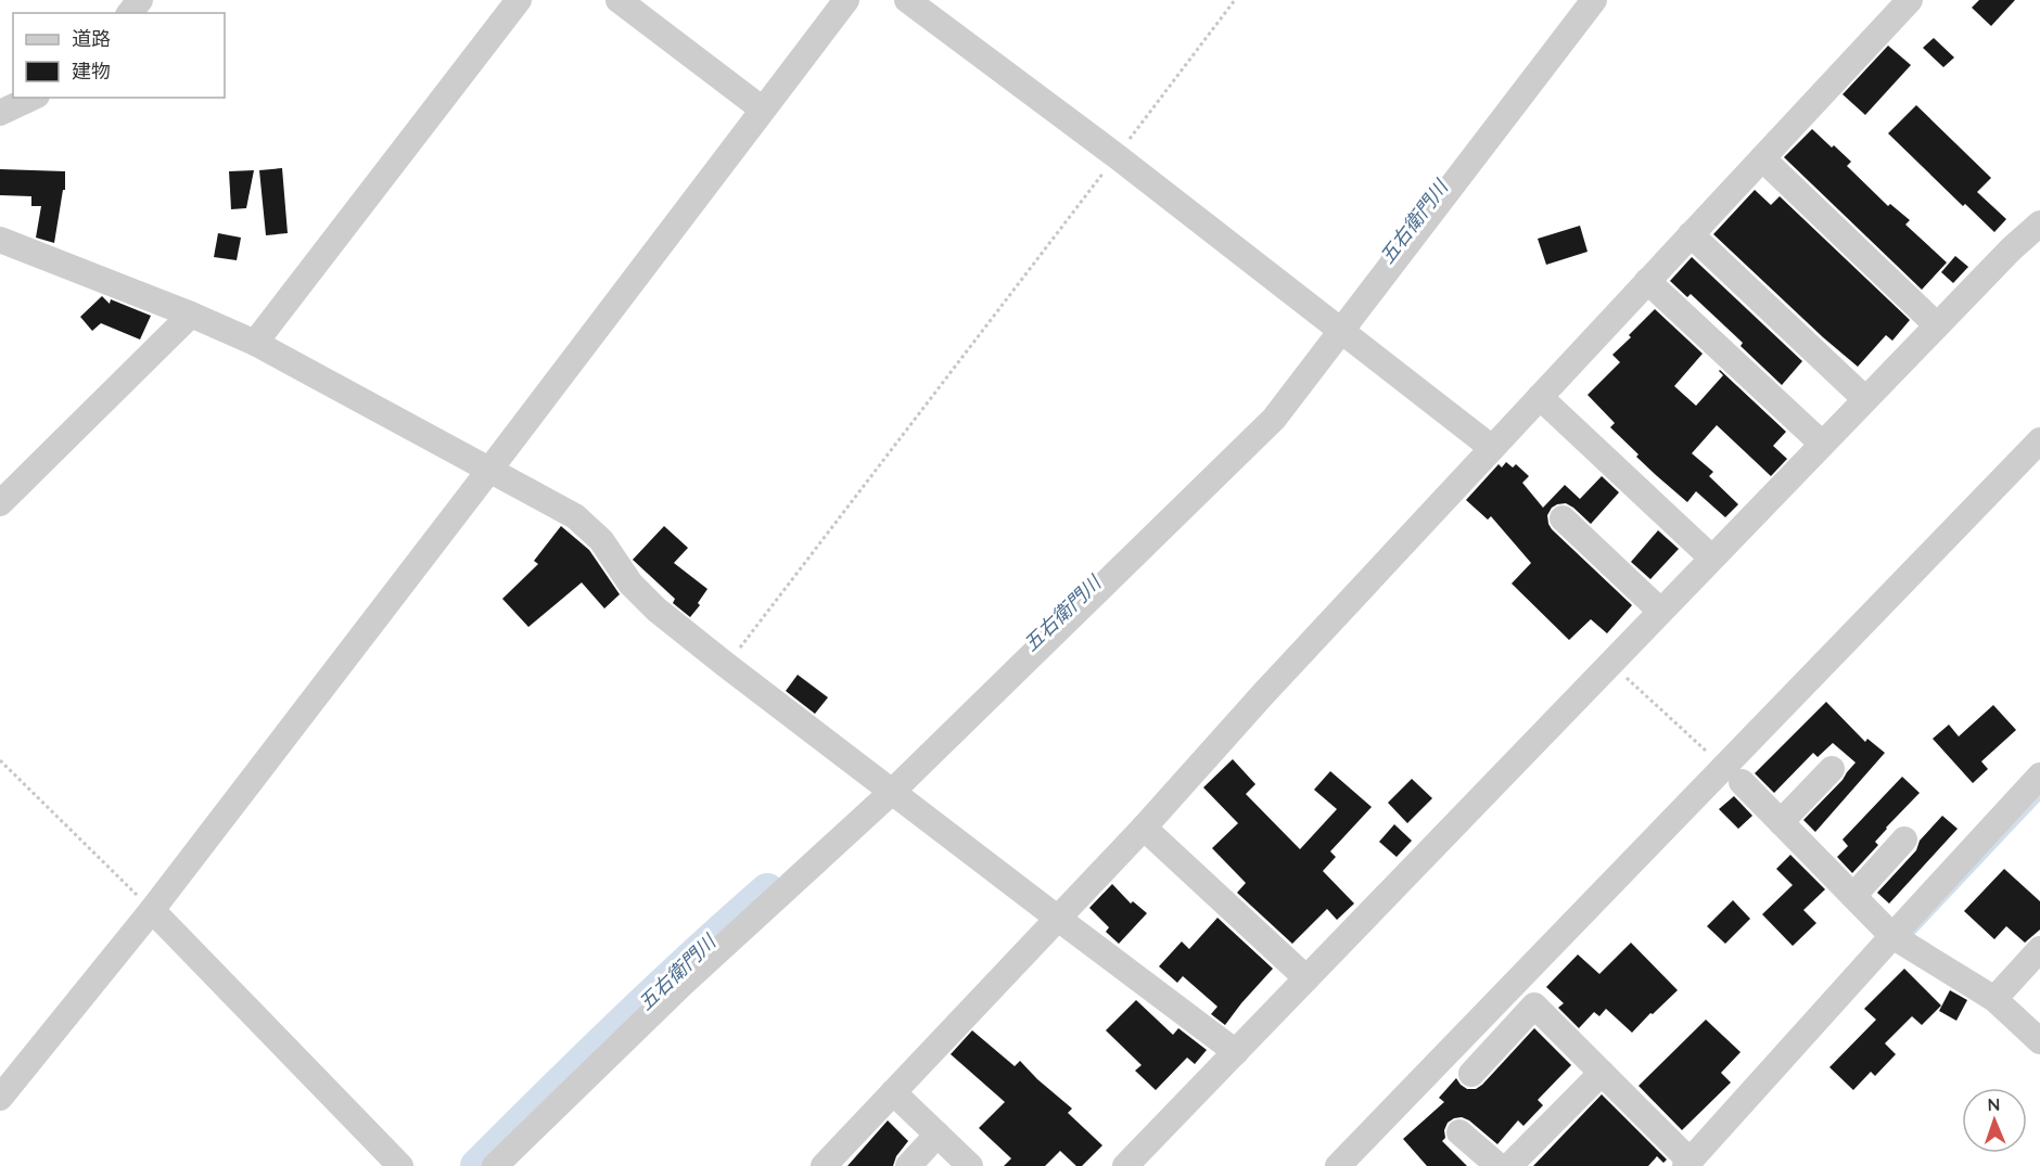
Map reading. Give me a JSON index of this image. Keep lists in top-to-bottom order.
{
  "water": ["五右衛門川"],
  "legend": ["道路", "建物"],
  "north": "top"
}
